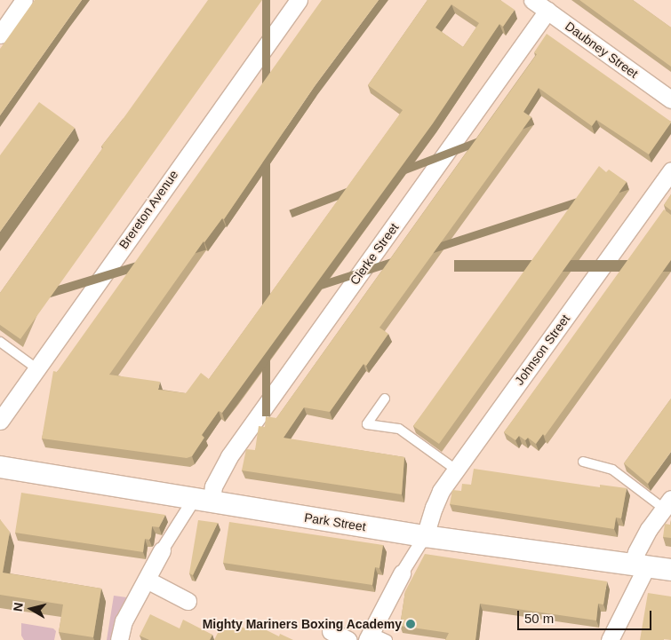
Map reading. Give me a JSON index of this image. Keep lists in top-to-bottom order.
{
  "streets": {
    "street": [
      "Daubney Street",
      "Brereton Avenue",
      "Clerke Street",
      "Johnson Street",
      "Park Street"
    ]
  },
  "crossings": [
    ["Daubney Street", "Clerke Street"],
    ["Clerke Street", "Park Street"],
    ["Johnson Street", "Park Street"]
  ],
  "places": ["Mighty Mariners Boxing Academy"],
  "scale_bar": "50 m",
  "north": "left"
}
